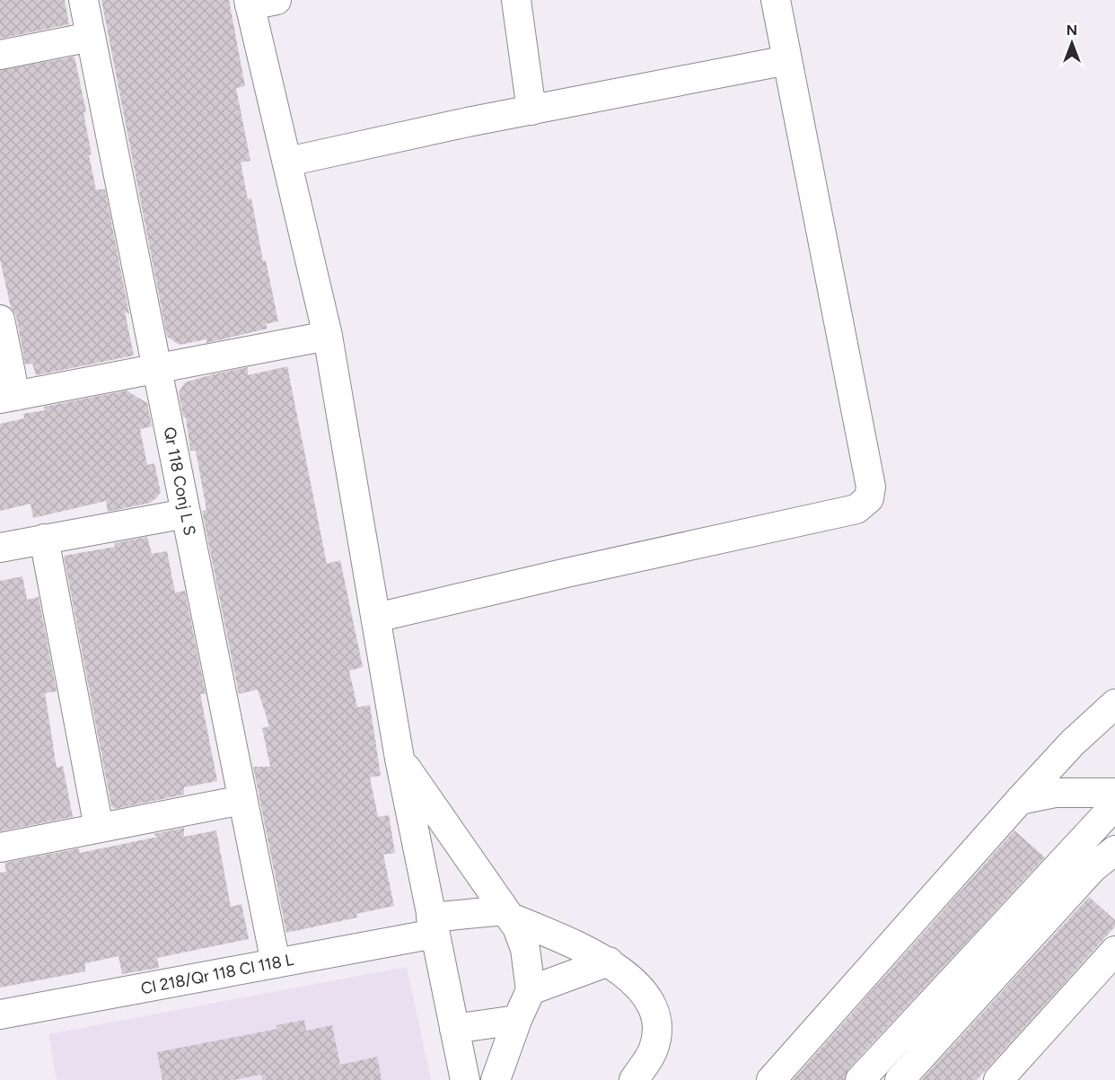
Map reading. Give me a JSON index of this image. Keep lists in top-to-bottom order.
{
  "streets": {
    "street": ["Qr 118 Conj L S", "Cl 218/Qr 118 Cl 118 L"]
  },
  "crossings": [
    ["Qr 118 Conj L S", "Cl 218/Qr 118 Cl 118 L"]
  ],
  "north": "top"
}
